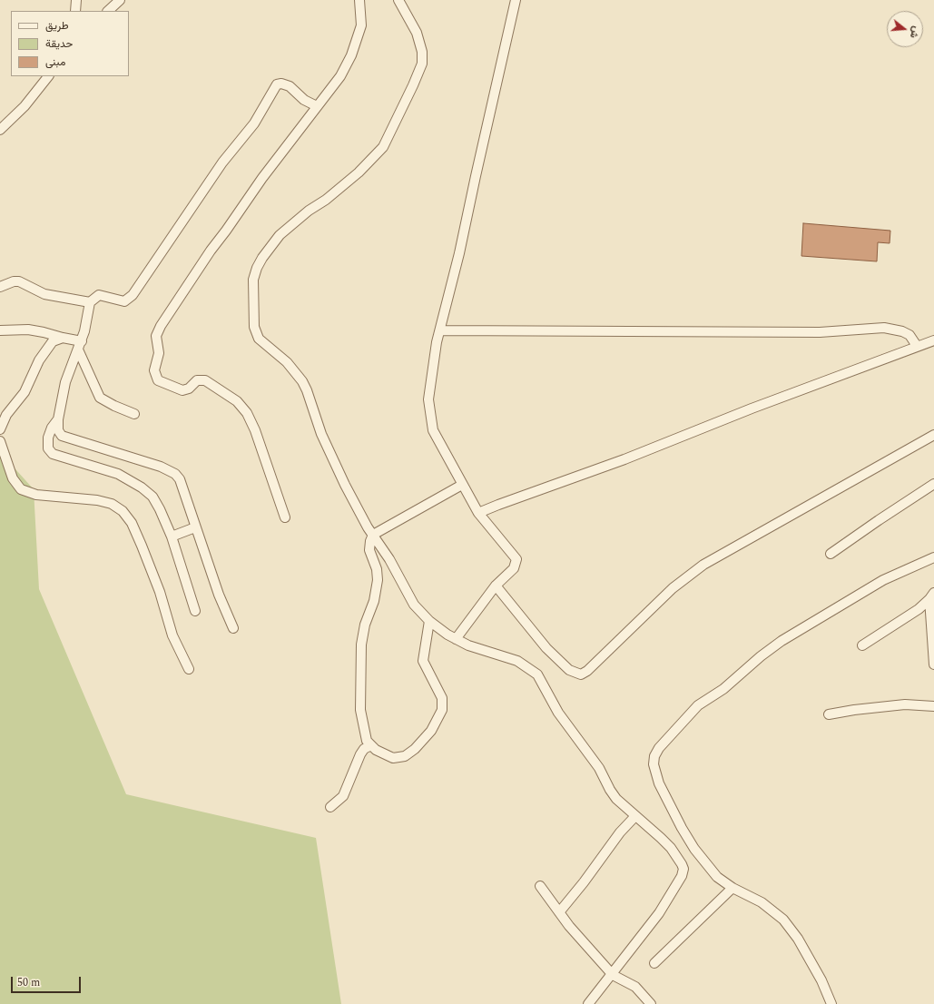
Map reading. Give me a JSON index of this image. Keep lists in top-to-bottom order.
{
  "legend": ["طريق", "حديقة", "مبنى"],
  "scale_bar": "50 m",
  "north": "right"
}
